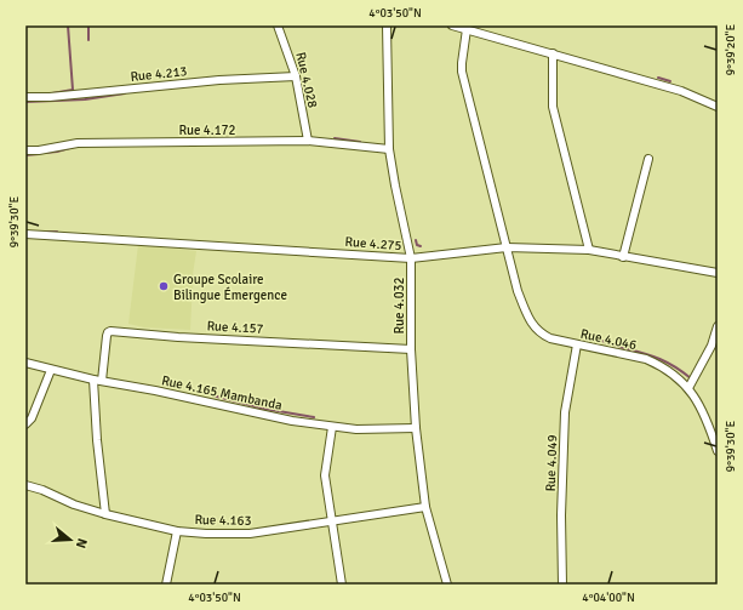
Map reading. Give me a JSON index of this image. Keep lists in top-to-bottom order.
{
  "streets": {
    "street": [
      "Rue 4.213",
      "Rue 4.028",
      "Rue 4.172",
      "Rue 4.275",
      "Rue 4.032",
      "Rue 4.157",
      "Rue 4.046",
      "Rue 4.165 Mambanda",
      "Rue 4.049",
      "Rue 4.163"
    ]
  },
  "crossings": [
    ["Rue 4.213", "Rue 4.028"],
    ["Rue 4.028", "Rue 4.172"],
    ["Rue 4.172", "Rue 4.032"],
    ["Rue 4.275", "Rue 4.032"],
    ["Rue 4.275", "Rue 4.046"],
    ["Rue 4.032", "Rue 4.157"],
    ["Rue 4.032", "Rue 4.165 Mambanda"],
    ["Rue 4.032", "Rue 4.163"],
    ["Rue 4.157", "Rue 4.165 Mambanda"],
    ["Rue 4.046", "Rue 4.049"]
  ],
  "places": ["Groupe Scolaire Bilingue Émergence"],
  "north": "right",
  "coordinates": [
    "4°03'50\"N",
    "9°39'20\"E",
    "9°39'30\"E",
    "4°04'00\"N"
  ]
}
